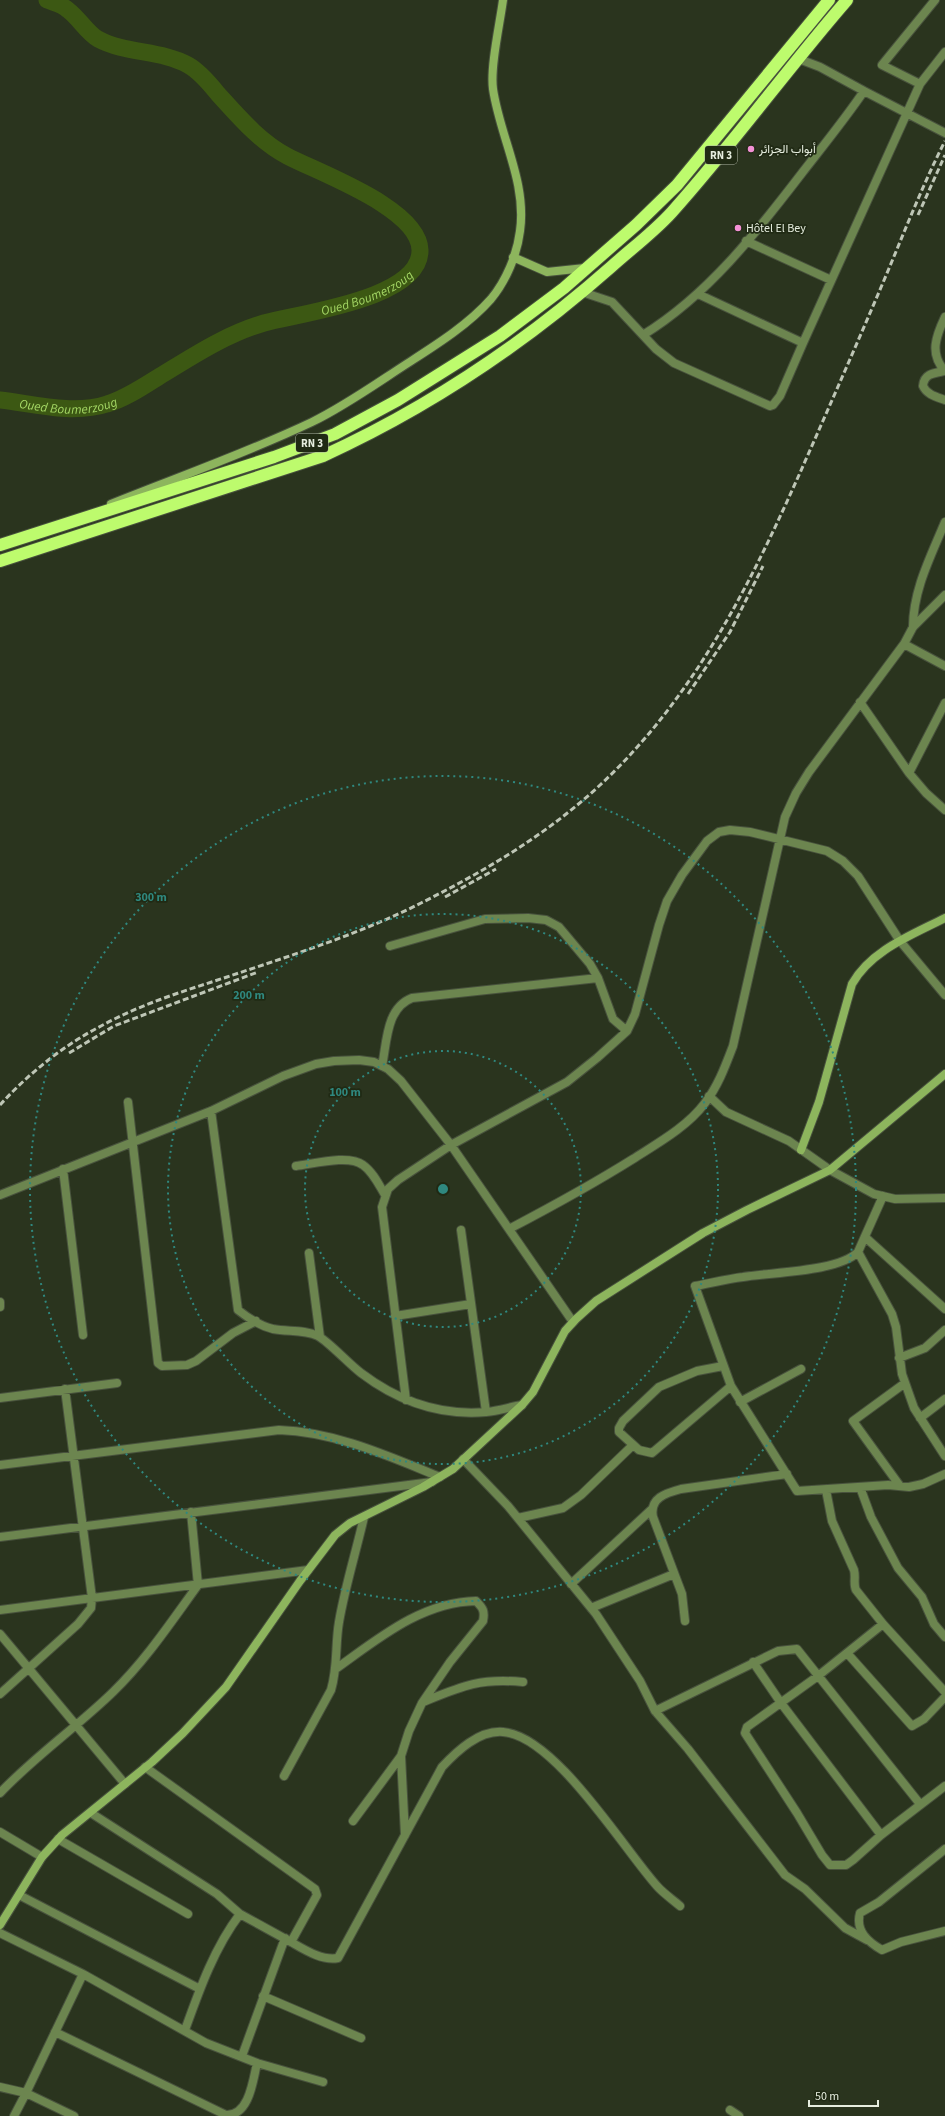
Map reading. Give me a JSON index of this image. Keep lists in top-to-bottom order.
{
  "streets": {
    "highway": ["RN 3"]
  },
  "water": ["Oued Boumerzoug"],
  "places": ["أبواب الجزائر", "Hôtel El Bey"],
  "scale_bar": "50 m",
  "rings": ["300 m", "200 m", "100 m"]
}
